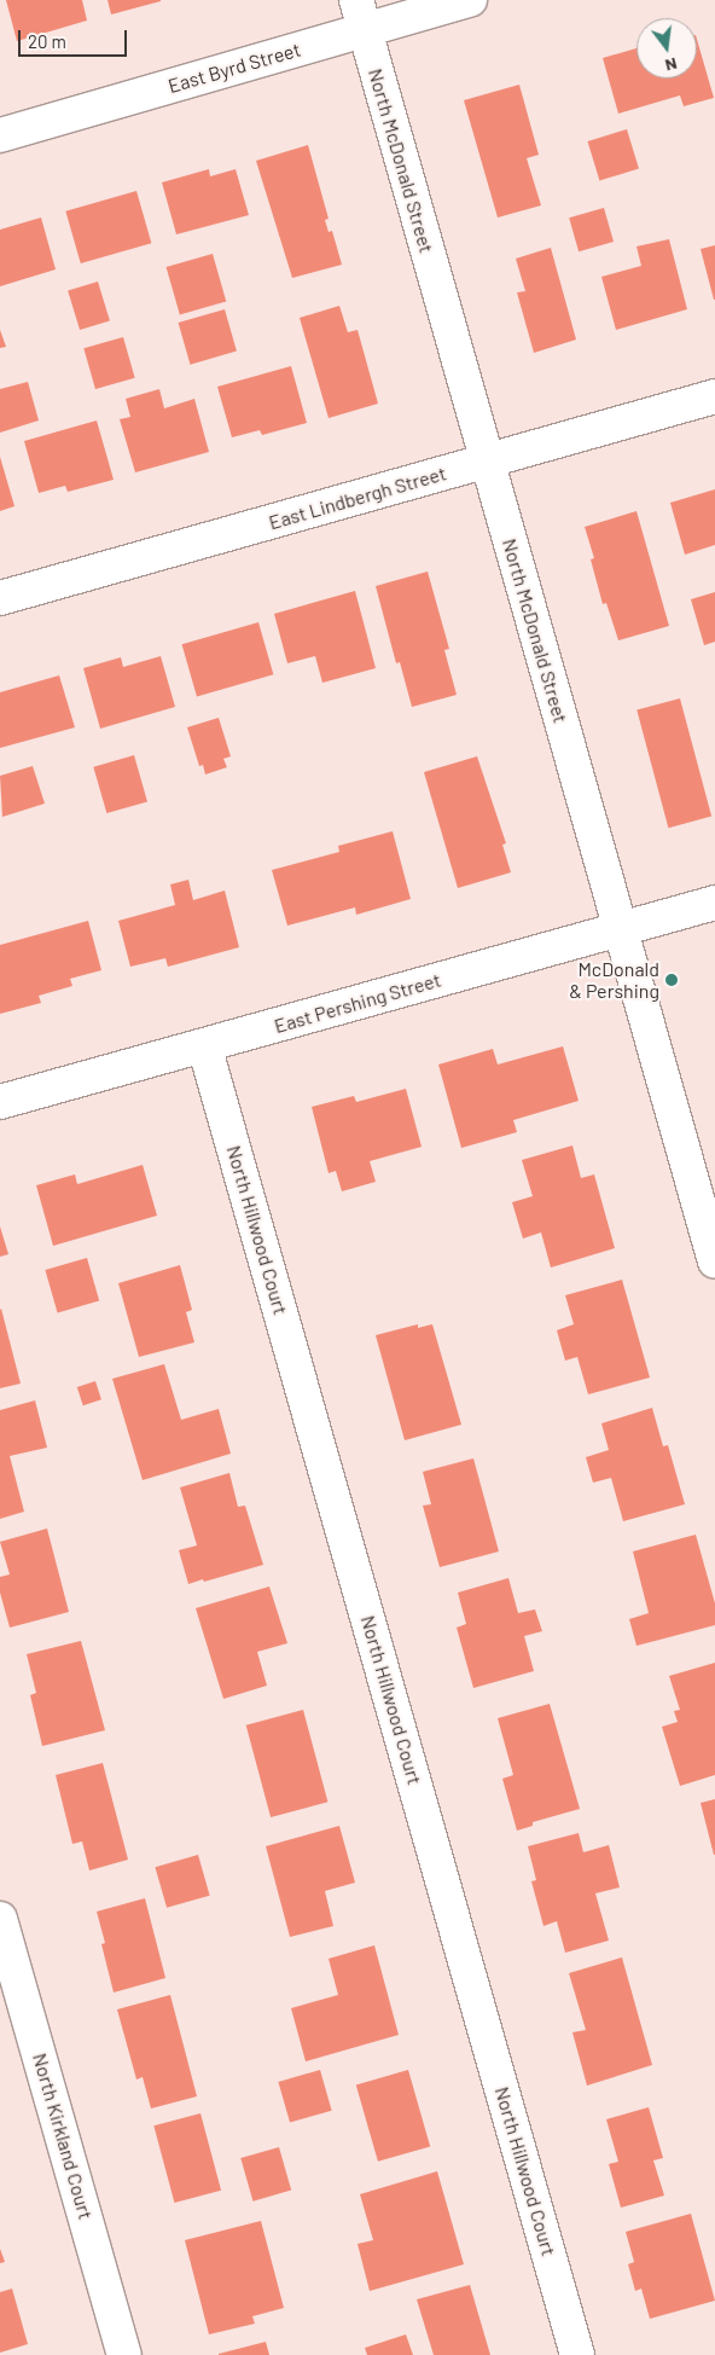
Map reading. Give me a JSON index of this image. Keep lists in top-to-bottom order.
{
  "streets": {
    "street": [
      "East Byrd Street",
      "North McDonald Street",
      "East Lindbergh Street",
      "East Pershing Street",
      "North Hillwood Court",
      "North Kirkland Court"
    ]
  },
  "crossings": [
    ["East Byrd Street", "North McDonald Street"],
    ["North McDonald Street", "East Lindbergh Street"],
    ["North McDonald Street", "East Pershing Street"],
    ["East Pershing Street", "North Hillwood Court"]
  ],
  "places": ["McDonald & Pershing"],
  "scale_bar": "20 m",
  "north": "bottom"
}
